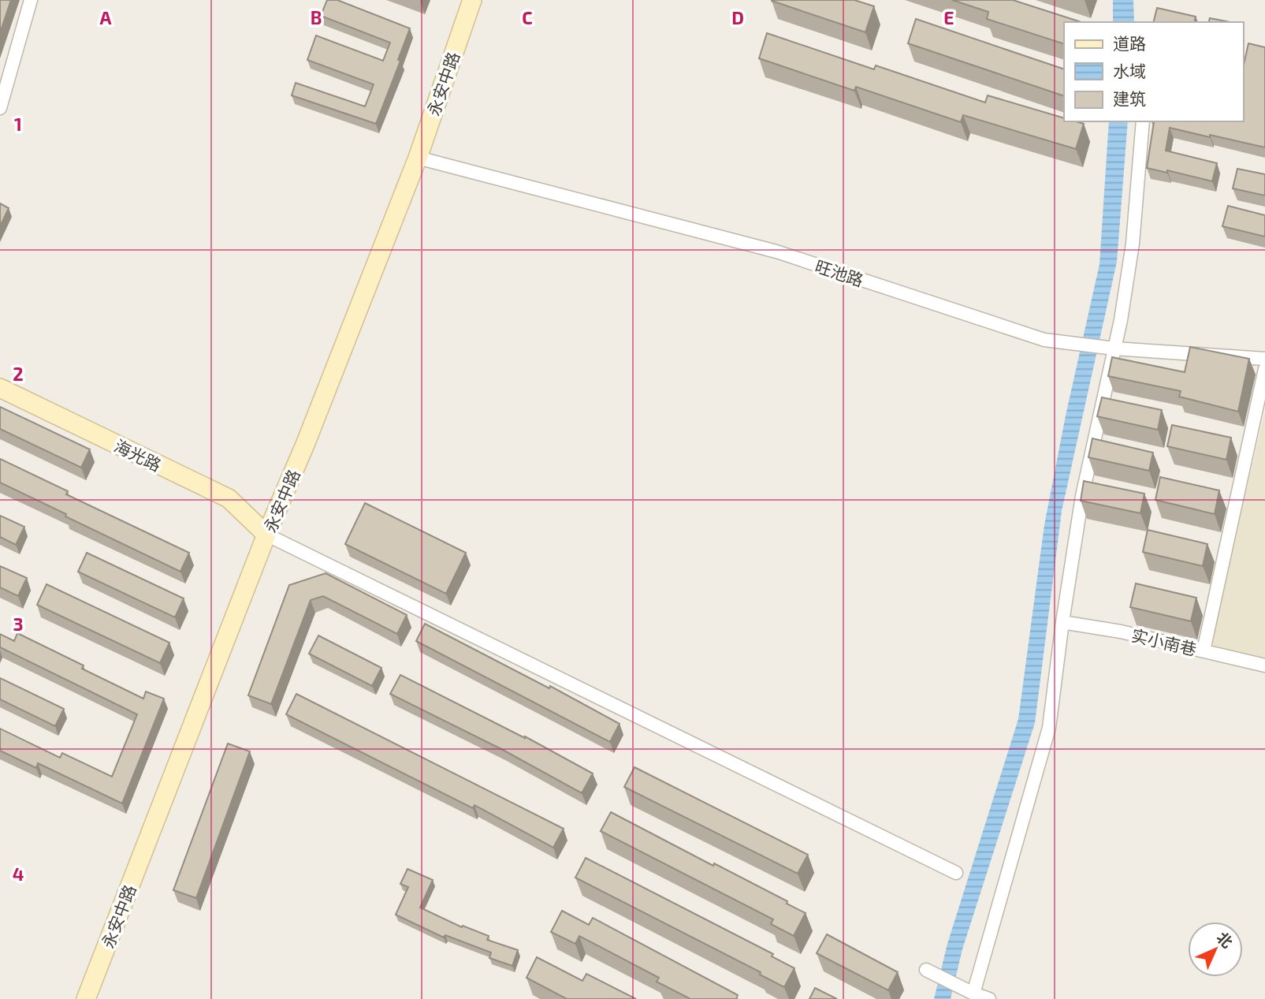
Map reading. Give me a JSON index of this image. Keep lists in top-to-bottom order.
{
  "streets": {
    "street": [
      "永安中路",
      "旺池路",
      "海光路",
      "实小南巷"
    ]
  },
  "crossings": [
    ["永安中路", "旺池路"],
    ["永安中路", "海光路"]
  ],
  "legend": ["道路", "水域", "建筑"],
  "north": "top right",
  "grid": {
    "columns": [
      "A",
      "B",
      "C",
      "D",
      "E"
    ],
    "rows": [
      "1",
      "2",
      "3",
      "4"
    ]
  }
}
